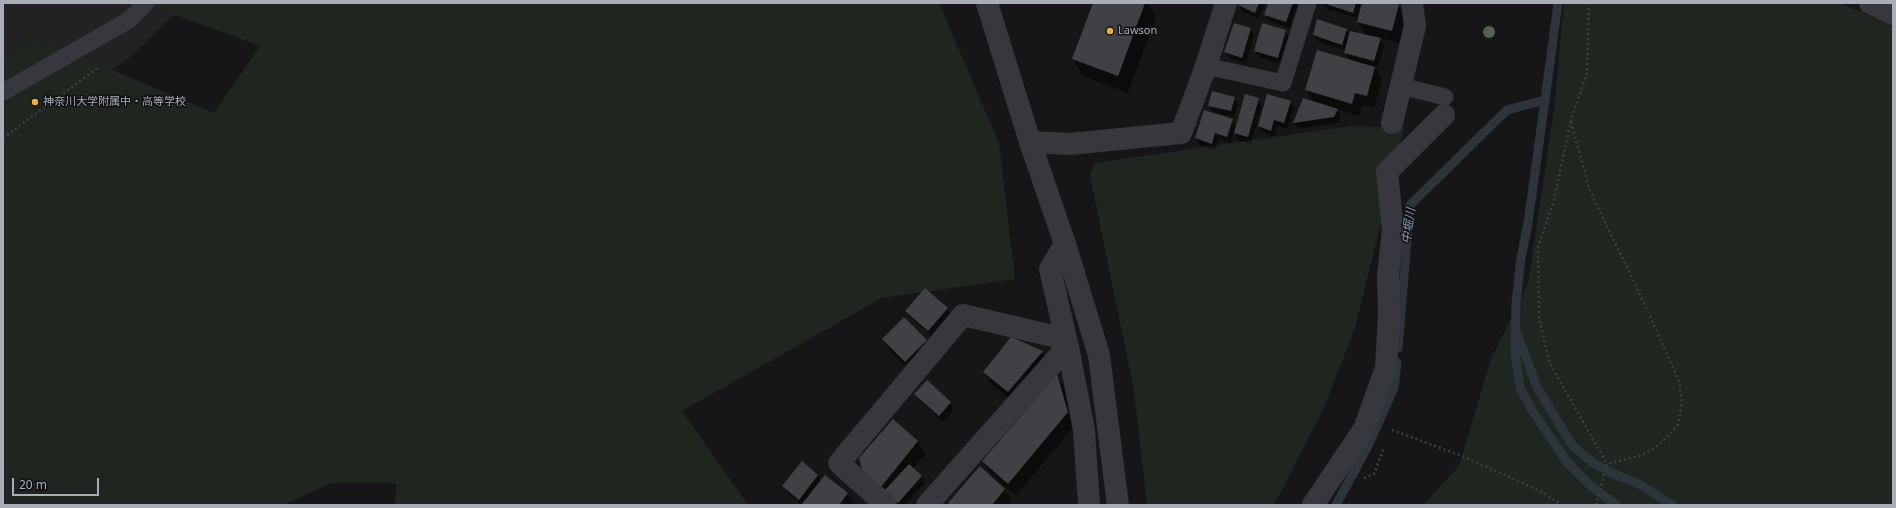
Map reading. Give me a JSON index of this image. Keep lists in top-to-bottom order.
{
  "water": ["中堀川"],
  "places": ["Lawson", "神奈川大学附属中・高等学校"],
  "scale_bar": "20 m"
}
